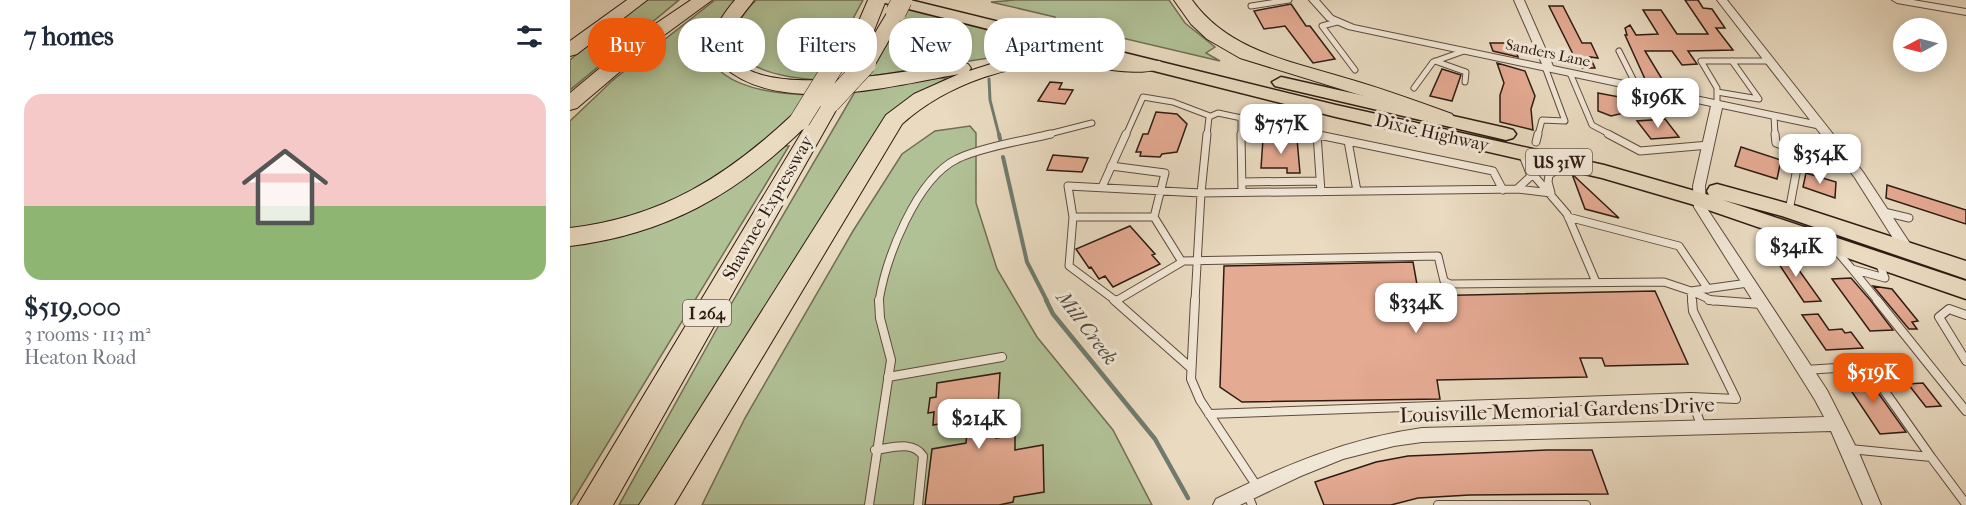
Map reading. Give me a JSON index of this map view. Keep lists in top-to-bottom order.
{
  "streets": {
    "highway": ["Shawnee Expressway", "I 264"],
    "main road": ["Dixie Highway", "US 31W"],
    "street": ["Sanders Lane", "Louisville Memorial Gardens Drive"]
  },
  "crossings": [
    ["Dixie Highway", "Shawnee Expressway"]
  ],
  "water": ["Mill Creek"],
  "north": "left",
  "page": {
    "heading": "7 homes",
    "chip": [
      "Buy",
      "Rent",
      "Filters",
      "New",
      "Apartment"
    ],
    "list": [
      {
        "name": "$519,000",
        "note": "3 rooms · 113 m² · Heaton Road"
      }
    ],
    "price": [
      "$196K",
      "$757K",
      "$354K",
      "$341K",
      "$334K",
      "$519K",
      "$214K"
    ]
  }
}
